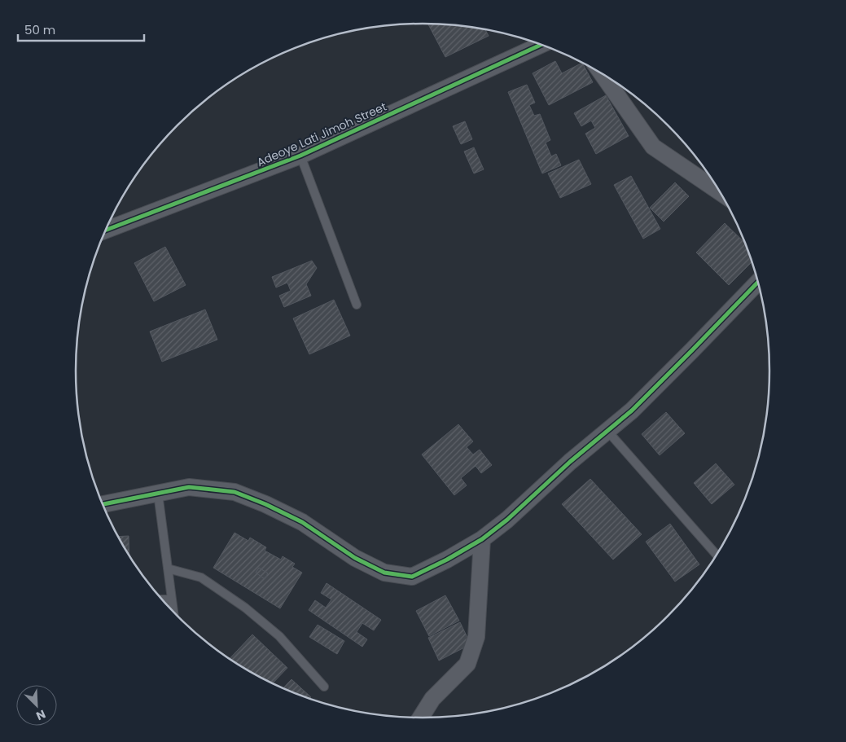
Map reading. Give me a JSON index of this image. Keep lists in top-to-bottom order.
{
  "streets": {
    "street": ["Adeoye Lati Jimoh Street"]
  },
  "scale_bar": "50 m",
  "north": "bottom right"
}
